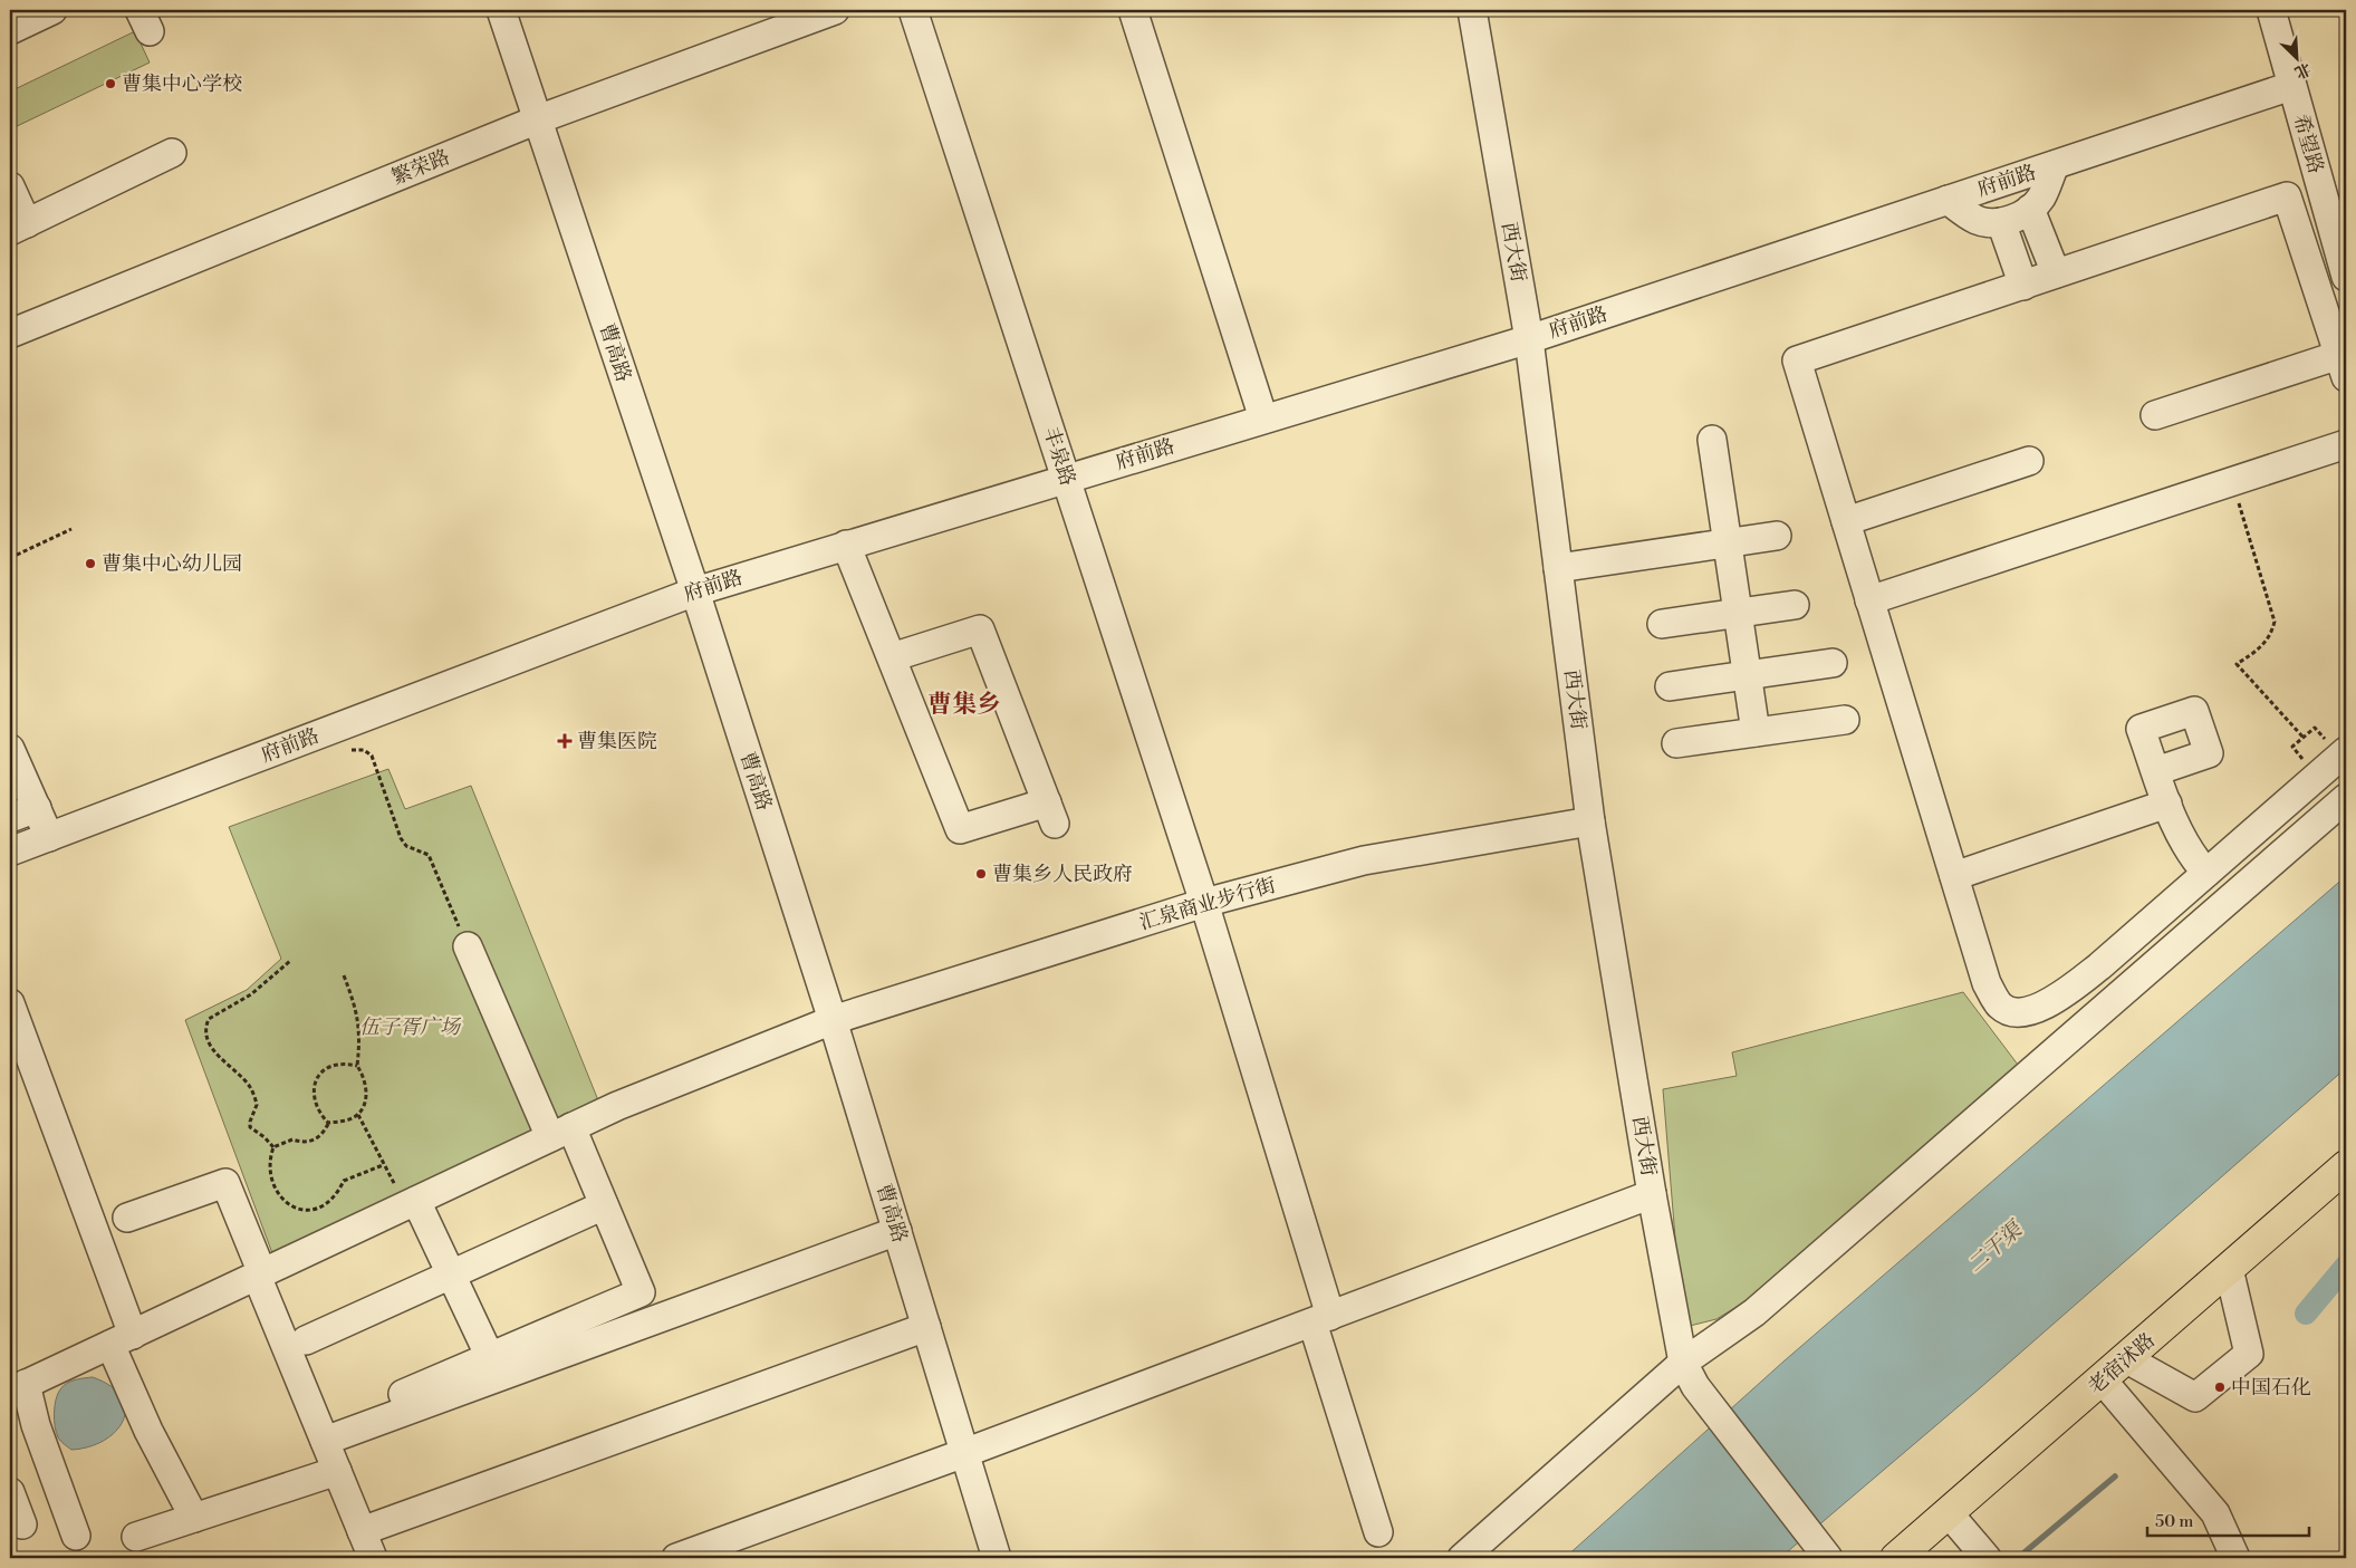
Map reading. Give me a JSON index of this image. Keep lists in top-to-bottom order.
{
  "streets": {
    "main road": ["老宿沭路"],
    "street": [
      "希望路",
      "繁荣路",
      "府前路",
      "西大街",
      "曹高路",
      "丰泉路",
      "汇泉商业步行街"
    ]
  },
  "crossings": [
    ["希望路", "府前路"],
    ["繁荣路", "曹高路"],
    ["府前路", "西大街"],
    ["府前路", "曹高路"],
    ["府前路", "丰泉路"],
    ["西大街", "汇泉商业步行街"],
    ["曹高路", "汇泉商业步行街"],
    ["丰泉路", "汇泉商业步行街"]
  ],
  "districts": ["曹集乡"],
  "water": ["二干渠"],
  "parks": ["伍子胥广场"],
  "places": {
    "other": [
      "曹集中心学校",
      "曹集中心幼儿园",
      "曹集乡人民政府",
      "中国石化"
    ],
    "health": ["曹集医院"]
  },
  "scale_bar": "50 m",
  "north": "bottom right"
}
